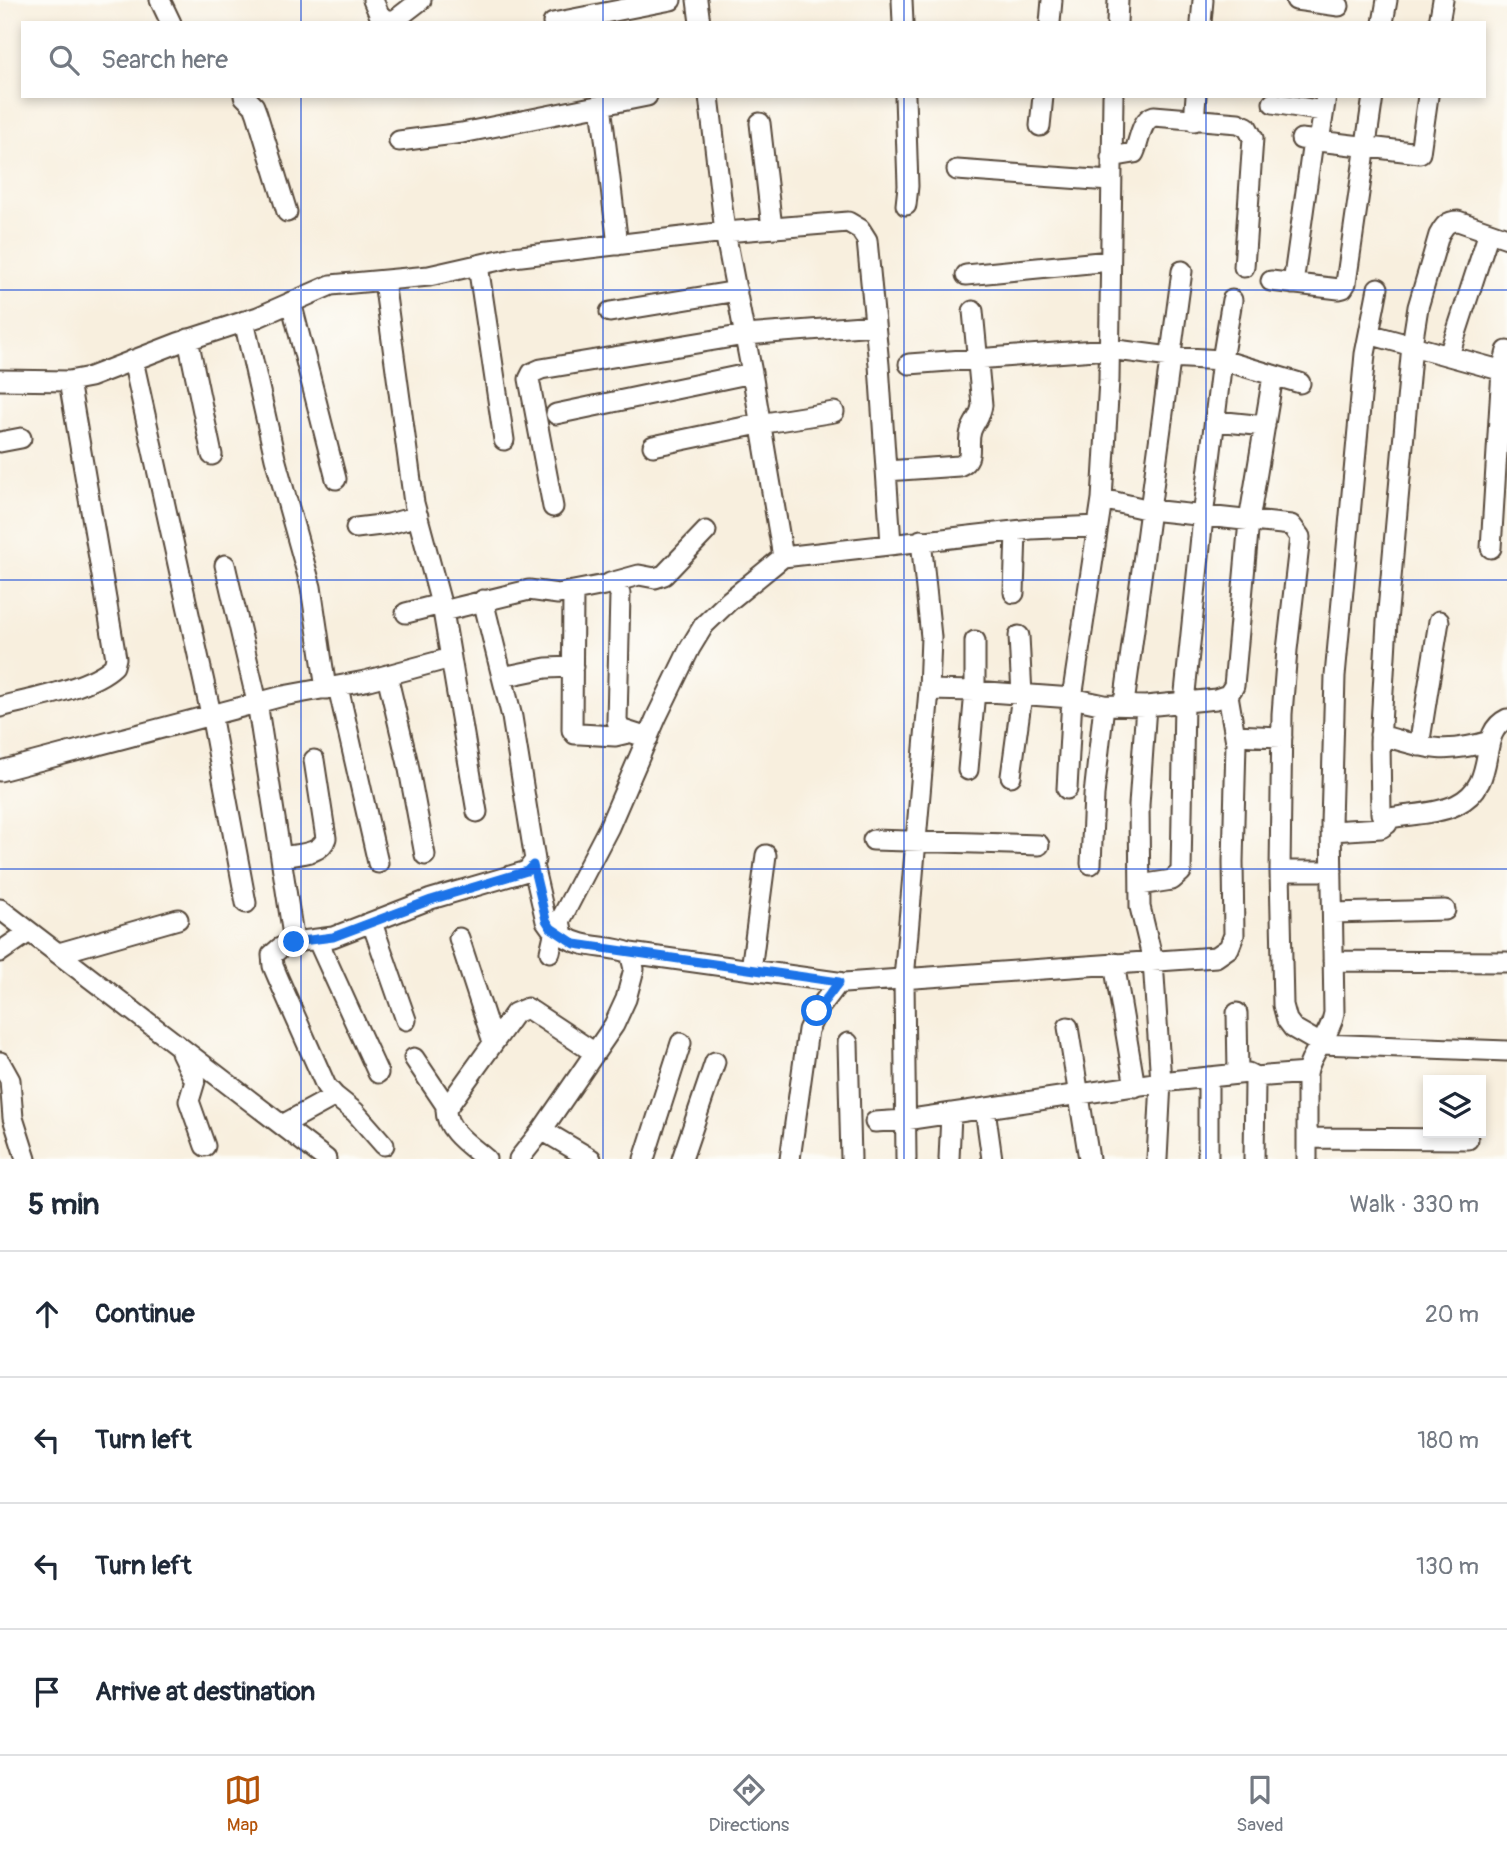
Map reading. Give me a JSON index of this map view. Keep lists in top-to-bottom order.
{
  "page": {
    "search": "Search here",
    "heading": ["5 min", "Walk · 330 m"],
    "list": [
      ["Continue", "20 m"],
      ["Turn left", "180 m"],
      ["Turn left", "130 m"],
      "Arrive at destination"
    ],
    "nav": ["Map", "Directions", "Saved"]
  }
}
